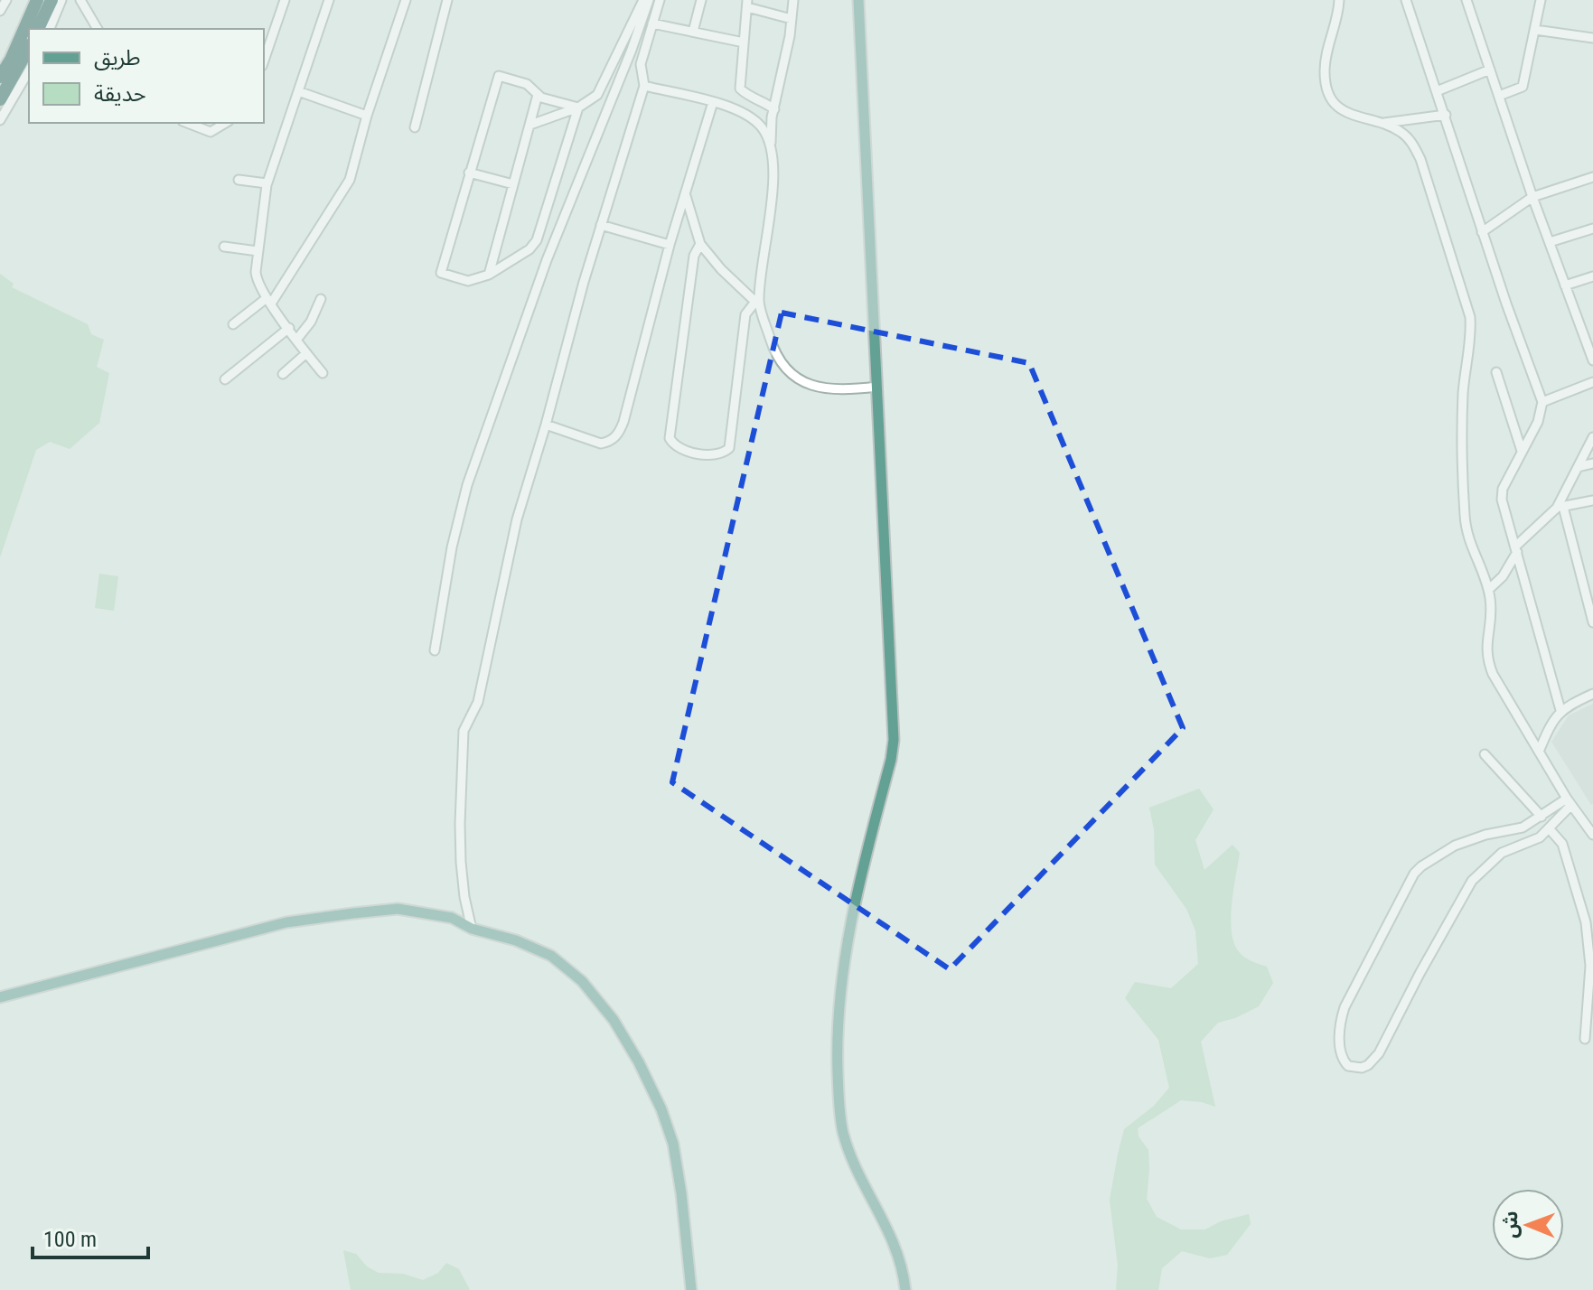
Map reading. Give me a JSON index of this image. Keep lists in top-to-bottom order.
{
  "legend": ["طريق", "حديقة"],
  "scale_bar": "100 m",
  "north": "left"
}
